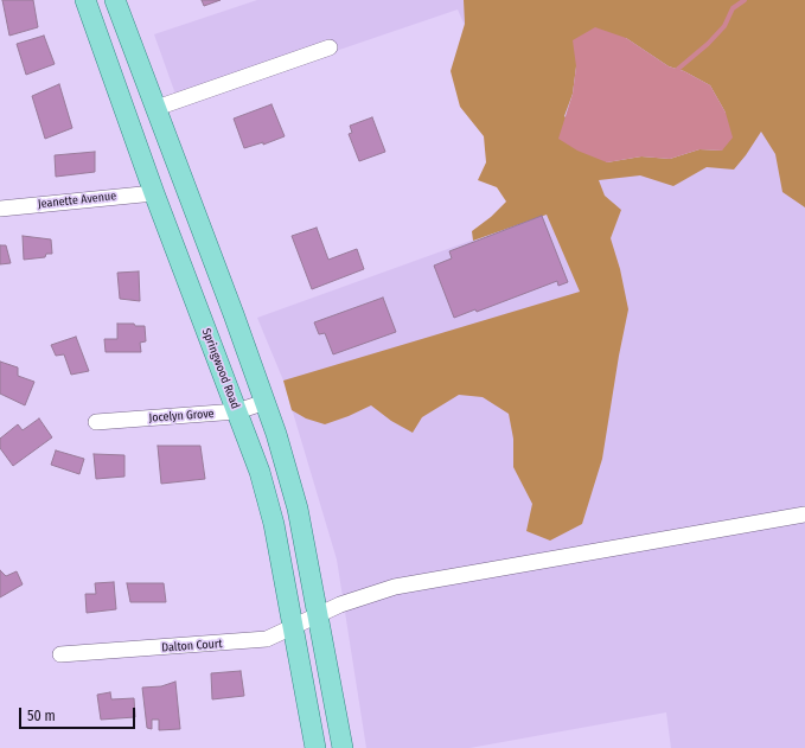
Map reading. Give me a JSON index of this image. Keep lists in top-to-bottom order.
{
  "streets": {
    "main road": ["Springwood Road"],
    "street": ["Jeanette Avenue", "Jocelyn Grove", "Dalton Court"]
  },
  "crossings": [
    ["Jeanette Avenue", "Springwood Road"],
    ["Springwood Road", "Jocelyn Grove"],
    ["Springwood Road", "Dalton Court"]
  ],
  "scale_bar": "50 m"
}
